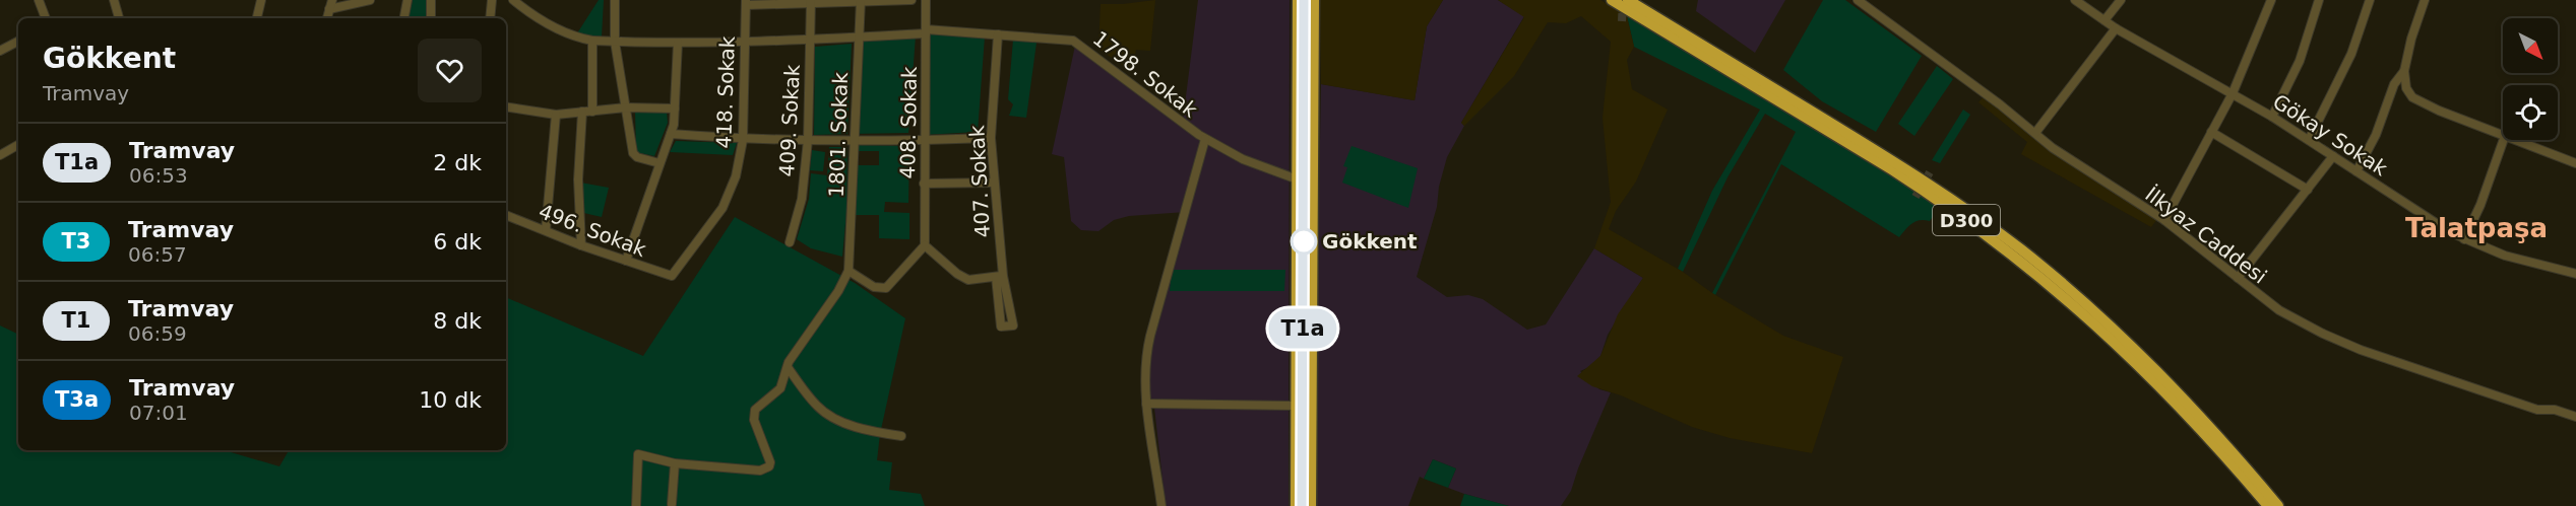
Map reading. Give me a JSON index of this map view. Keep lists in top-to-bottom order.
{
  "streets": {
    "highway": ["D300"],
    "street": [
      "1798. Sokak",
      "418. Sokak",
      "409. Sokak",
      "408. Sokak",
      "1801. Sokak",
      "Gökay Sokak",
      "407. Sokak",
      "496. Sokak",
      "İlkyaz Caddesi"
    ]
  },
  "crossings": [
    ["1798. Sokak", "418. Sokak"],
    ["1798. Sokak", "409. Sokak"],
    ["1798. Sokak", "408. Sokak"],
    ["1798. Sokak", "1801. Sokak"],
    ["1798. Sokak", "407. Sokak"],
    ["418. Sokak", "496. Sokak"]
  ],
  "districts": ["Talatpaşa"],
  "places": ["Gökkent"],
  "lines": ["tram line T1a"],
  "north": "bottom right",
  "page": {
    "on_map": "T1a",
    "heading": ["Gökkent", "Tramvay"],
    "list": [
      {
        "mark": "T1a",
        "name": "Tramvay",
        "note": "06:53",
        "value": "2 dk"
      },
      {
        "mark": "T3",
        "name": "Tramvay",
        "note": "06:57",
        "value": "6 dk"
      },
      {
        "mark": "T1",
        "name": "Tramvay",
        "note": "06:59",
        "value": "8 dk"
      },
      {
        "mark": "T3a",
        "name": "Tramvay",
        "note": "07:01",
        "value": "10 dk"
      }
    ]
  }
}
